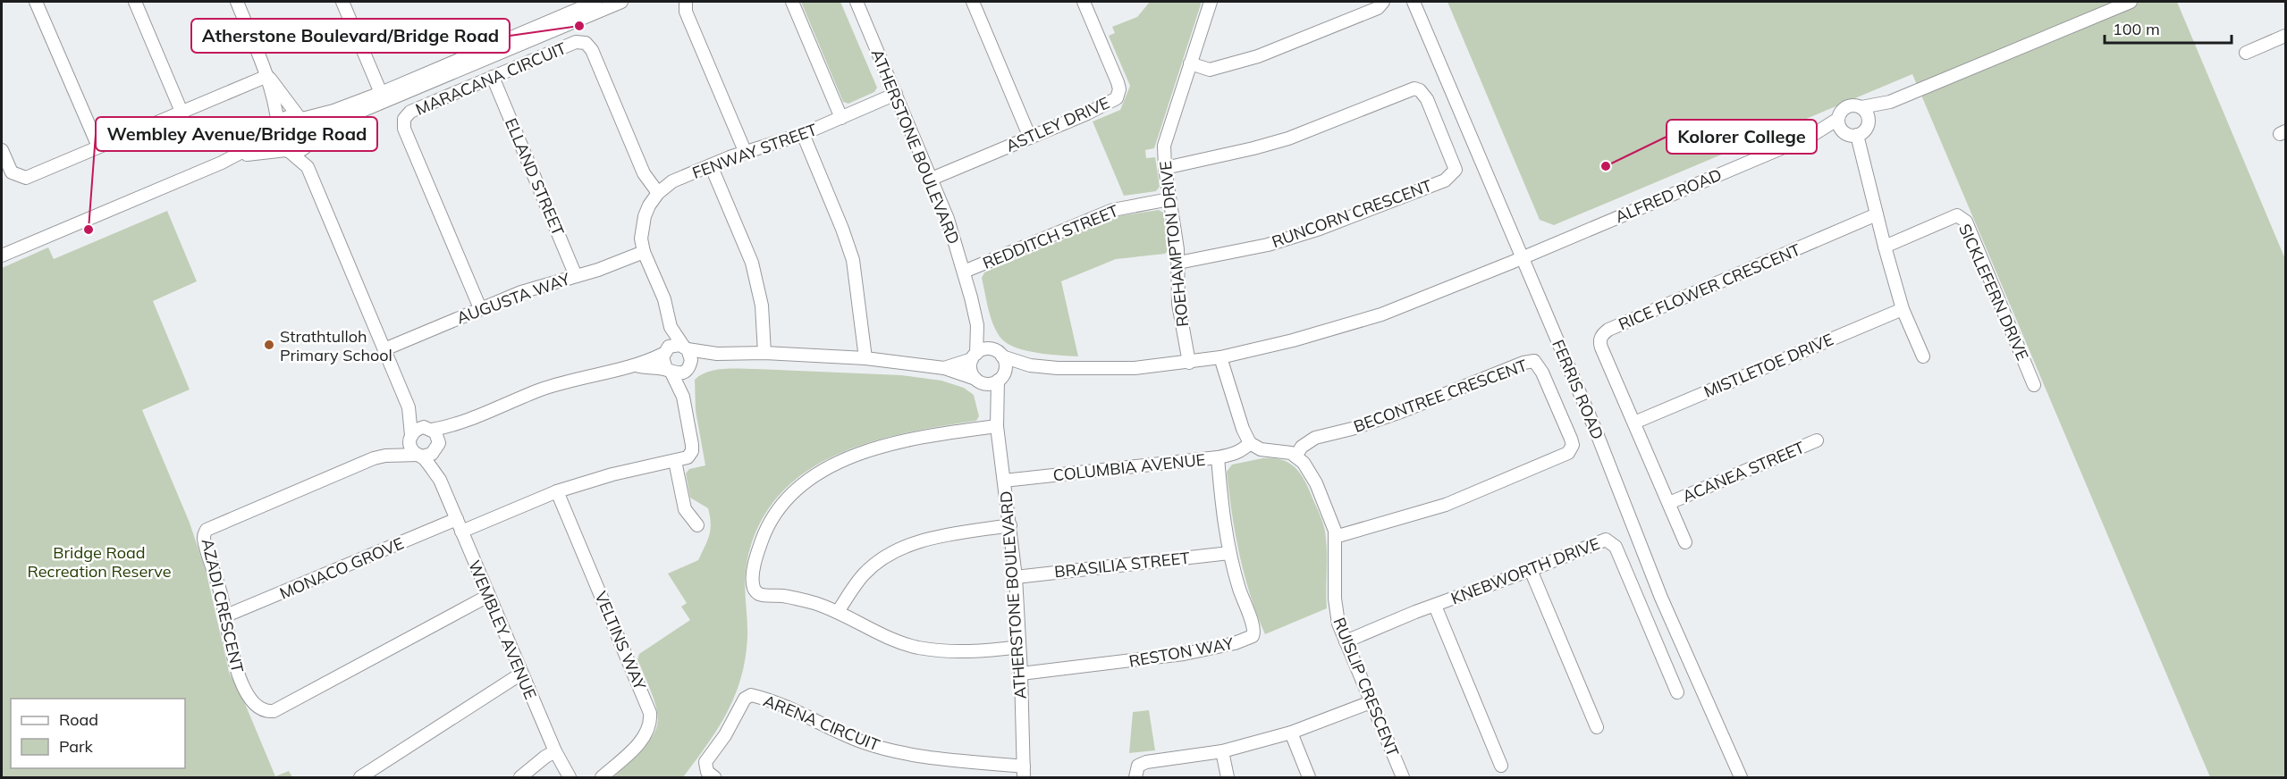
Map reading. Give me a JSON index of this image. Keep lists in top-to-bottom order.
{
  "streets": {
    "street": [
      "MARACANA CIRCUIT",
      "ASTLEY DRIVE",
      "ATHERSTONE BOULEVARD",
      "FENWAY STREET",
      "ELLAND STREET",
      "ALFRED ROAD",
      "RUNCORN CRESCENT",
      "REDDITCH STREET",
      "ROEHAMPTON DRIVE",
      "RICE FLOWER CRESCENT",
      "SICKLEFERN DRIVE",
      "AUGUSTA WAY",
      "MISTLETOE DRIVE",
      "FERRIS ROAD",
      "BECONTREE CRESCENT",
      "COLUMBIA AVENUE",
      "ACANEA STREET",
      "BRASILIA STREET",
      "MONACO GROVE",
      "KNEBWORTH DRIVE",
      "AZADI CRESCENT",
      "WEMBLEY AVENUE",
      "VELTINS WAY",
      "RESTON WAY",
      "RUISLIP CRESCENT",
      "ARENA CIRCUIT"
    ]
  },
  "crossings": [
    ["MARACANA CIRCUIT", "FENWAY STREET"],
    ["MARACANA CIRCUIT", "ELLAND STREET"],
    ["MARACANA CIRCUIT", "AUGUSTA WAY"],
    ["ASTLEY DRIVE", "ATHERSTONE BOULEVARD"],
    ["ATHERSTONE BOULEVARD", "FENWAY STREET"],
    ["ATHERSTONE BOULEVARD", "REDDITCH STREET"],
    ["ATHERSTONE BOULEVARD", "COLUMBIA AVENUE"],
    ["ATHERSTONE BOULEVARD", "BRASILIA STREET"],
    ["ATHERSTONE BOULEVARD", "RESTON WAY"],
    ["ATHERSTONE BOULEVARD", "ARENA CIRCUIT"],
    ["FENWAY STREET", "AUGUSTA WAY"],
    ["ELLAND STREET", "AUGUSTA WAY"],
    ["ALFRED ROAD", "ROEHAMPTON DRIVE"],
    ["ALFRED ROAD", "FERRIS ROAD"],
    ["RUNCORN CRESCENT", "ROEHAMPTON DRIVE"],
    ["REDDITCH STREET", "ROEHAMPTON DRIVE"],
    ["RICE FLOWER CRESCENT", "MISTLETOE DRIVE"],
    ["RICE FLOWER CRESCENT", "ACANEA STREET"],
    ["BECONTREE CRESCENT", "RUISLIP CRESCENT"],
    ["COLUMBIA AVENUE", "RESTON WAY"],
    ["BRASILIA STREET", "RESTON WAY"],
    ["MONACO GROVE", "AZADI CRESCENT"],
    ["MONACO GROVE", "WEMBLEY AVENUE"],
    ["KNEBWORTH DRIVE", "RUISLIP CRESCENT"],
    ["AZADI CRESCENT", "WEMBLEY AVENUE"]
  ],
  "parks": ["Bridge Road Recreation Reserve"],
  "places": [
    "Atherstone Boulevard/Bridge Road",
    "Kolorer College",
    "Wembley Avenue/Bridge Road",
    "Strathtulloh Primary School"
  ],
  "legend": ["Road", "Park"],
  "scale_bar": "100 m"
}
